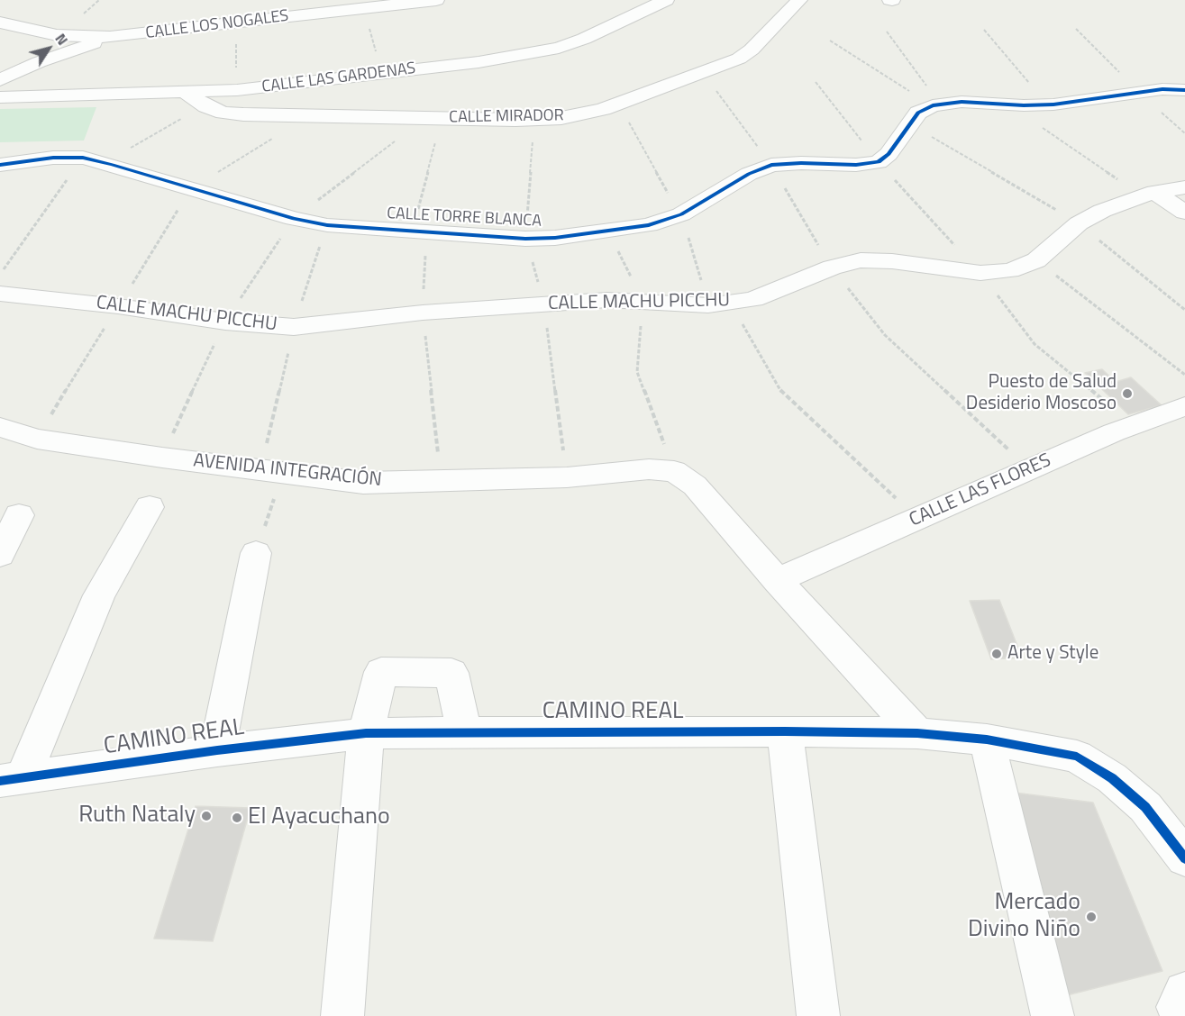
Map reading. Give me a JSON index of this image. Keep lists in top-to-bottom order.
{
  "streets": {
    "street": [
      "CALLE LOS NOGALES",
      "CALLE LAS GARDENAS",
      "CALLE MIRADOR",
      "CALLE TORRE BLANCA",
      "CALLE MACHU PICCHU",
      "AVENIDA INTEGRACIÓN",
      "CALLE LAS FLORES",
      "CAMINO REAL"
    ]
  },
  "crossings": [
    ["CALLE LAS GARDENAS", "CALLE MIRADOR"]
  ],
  "places": [
    "Puesto de Salud Desiderio Moscoso",
    "Arte y Style",
    "Ruth Nataly",
    "El Ayacuchano",
    "Mercado Divino Niño"
  ],
  "north": "top right"
}
